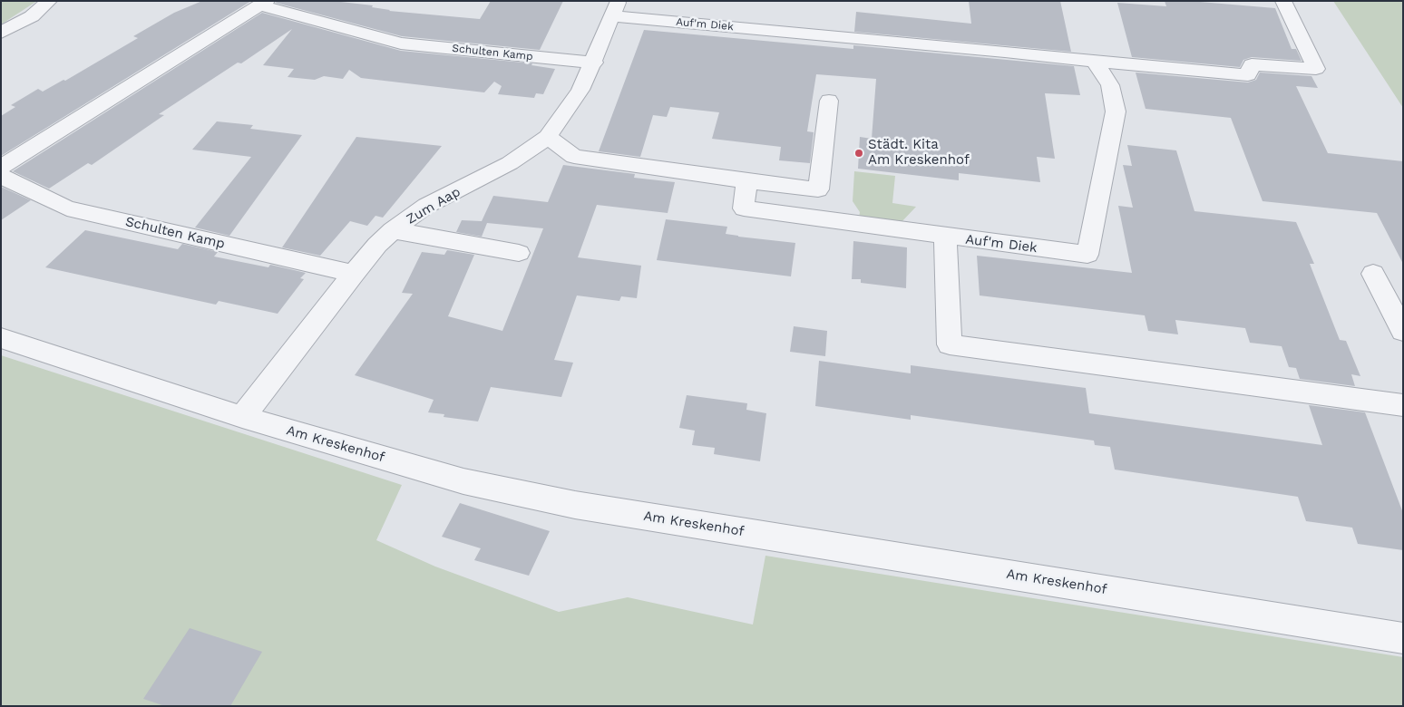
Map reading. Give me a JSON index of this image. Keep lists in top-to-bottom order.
{
  "streets": {
    "street": [
      "Auf'm Diek",
      "Schulten Kamp",
      "Zum Aap",
      "Am Kreskenhof"
    ]
  },
  "crossings": [
    ["Auf'm Diek", "Zum Aap"],
    ["Schulten Kamp", "Zum Aap"],
    ["Zum Aap", "Am Kreskenhof"]
  ],
  "places": ["Städt. Kita Am Kreskenhof"]
}
